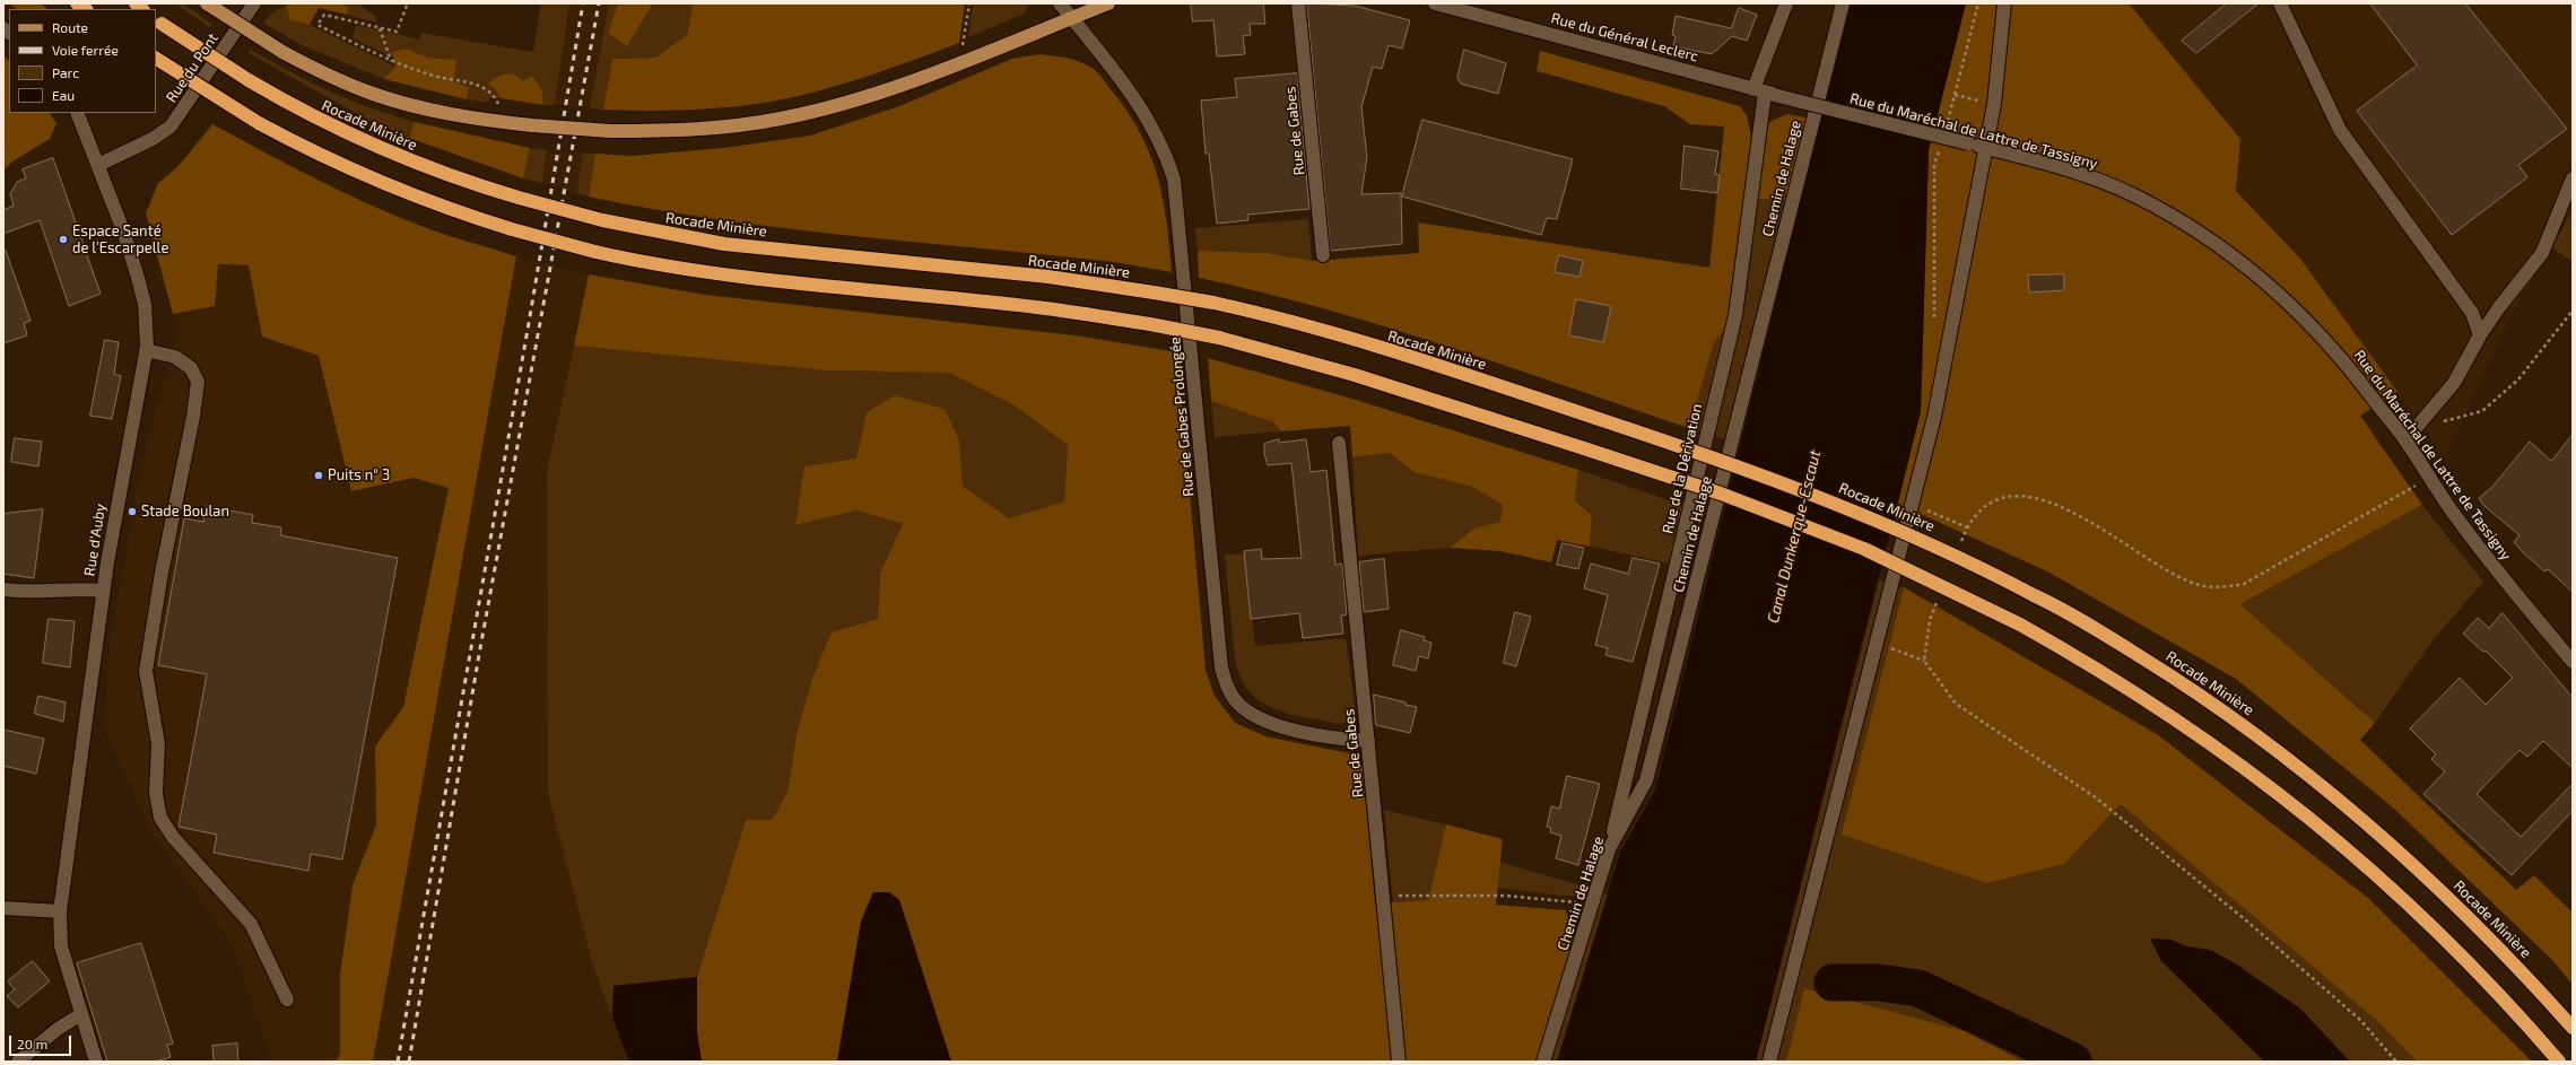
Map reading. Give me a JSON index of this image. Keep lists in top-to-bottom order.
{
  "streets": {
    "highway": ["Rocade Minière"],
    "street": [
      "Rue du Général Leclerc",
      "Rue du Pont",
      "Rue de Gabes",
      "Rue du Maréchal de Lattre de Tassigny",
      "Chemin de Halage",
      "Rue de Gabes Prolongée",
      "Rue de la Dérivation",
      "Rue d'Auby"
    ]
  },
  "crossings": [
    ["Rue du Général Leclerc", "Rue du Maréchal de Lattre de Tassigny"],
    ["Rue du Général Leclerc", "Rue de la Dérivation"],
    ["Rue du Pont", "Rue d'Auby"],
    ["Rue de Gabes", "Rue de Gabes Prolongée"],
    ["Rue du Maréchal de Lattre de Tassigny", "Rue de la Dérivation"],
    ["Chemin de Halage", "Rue de la Dérivation"]
  ],
  "water": ["Canal Dunkerque-Escaut"],
  "places": ["Espace Santé de l'Escarpelle", "Puits n° 3", "Stade Boulan"],
  "legend": [
    "Route",
    "Voie ferrée",
    "Parc",
    "Eau"
  ],
  "scale_bar": "20 m"
}
